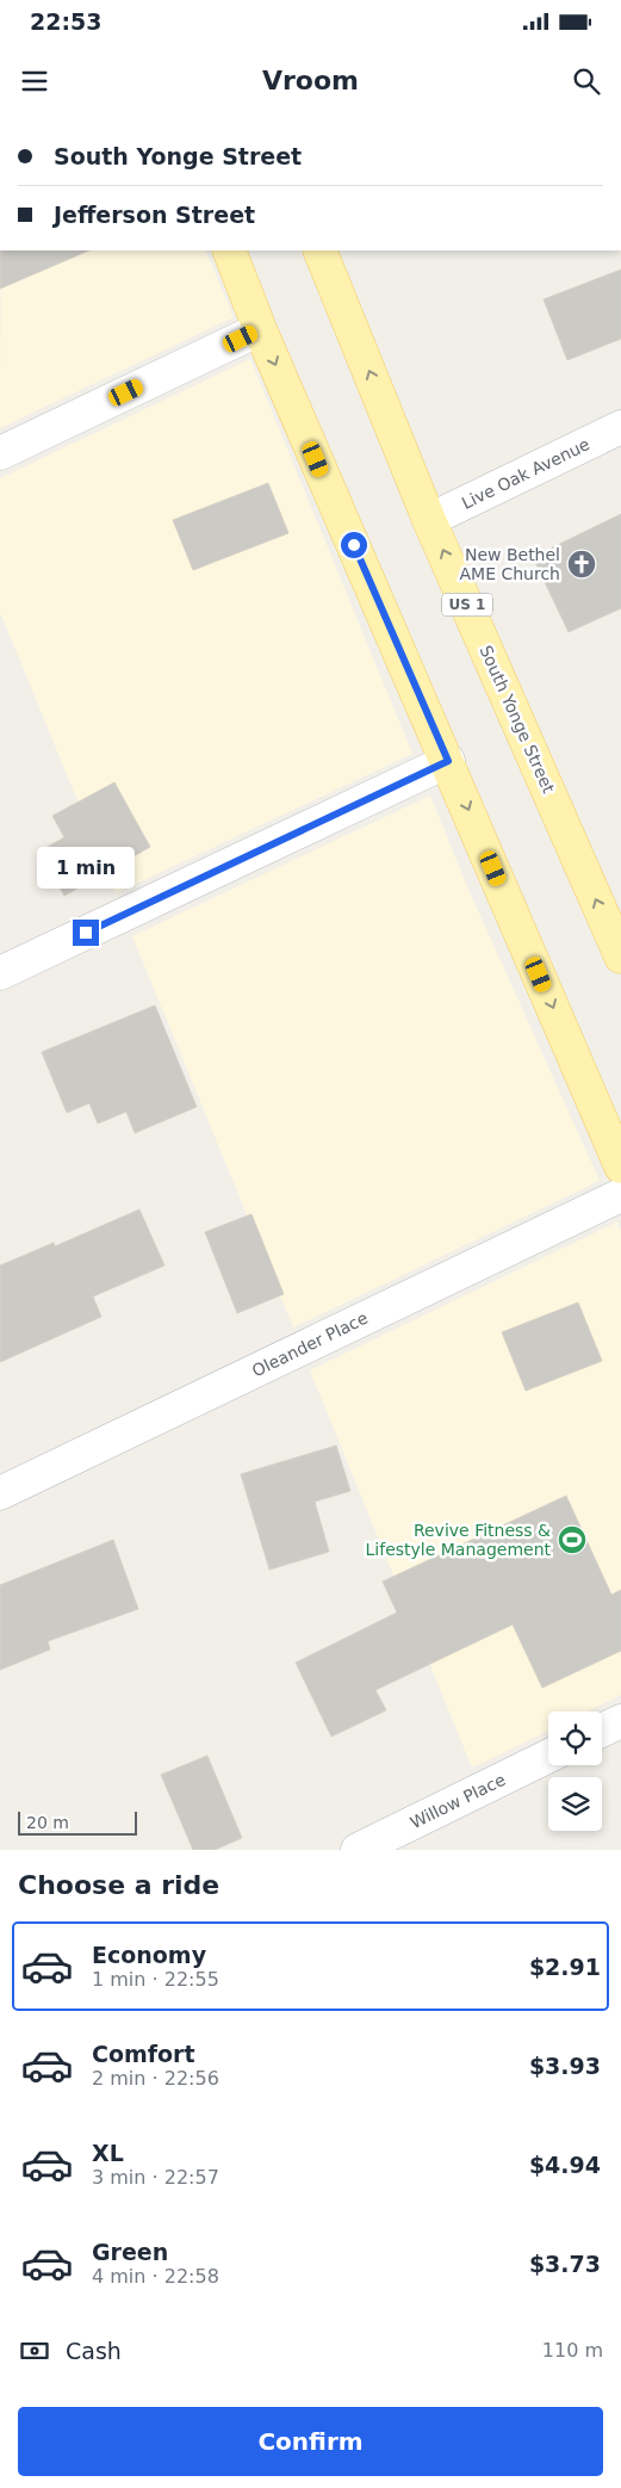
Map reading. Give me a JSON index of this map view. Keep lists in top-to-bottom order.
{
  "streets": {
    "main road": ["US 1", "South Yonge Street"],
    "street": ["Live Oak Avenue", "Oleander Place", "Willow Place"]
  },
  "crossings": [
    ["Live Oak Avenue", "South Yonge Street"]
  ],
  "places": {
    "church": ["New Bethel AME Church"],
    "sports": ["Revive Fitness & Lifestyle Management"]
  },
  "scale_bar": "20 m",
  "page": {
    "status": "22:53",
    "header": "Vroom",
    "banner": ["South Yonge Street", "Jefferson Street"],
    "bubble": "1 min",
    "scale": "20 m",
    "heading": "Choose a ride",
    "list": [
      {
        "name": "Economy",
        "note": "1 min · 22:55",
        "value": "$2.91"
      },
      {
        "name": "Comfort",
        "note": "2 min · 22:56",
        "value": "$3.93"
      },
      {
        "name": "XL",
        "note": "3 min · 22:57",
        "value": "$4.94"
      },
      {
        "name": "Green",
        "note": "4 min · 22:58",
        "value": "$3.73"
      }
    ],
    "pay": ["Cash", "110 m"],
    "buttons": "Confirm"
  }
}
